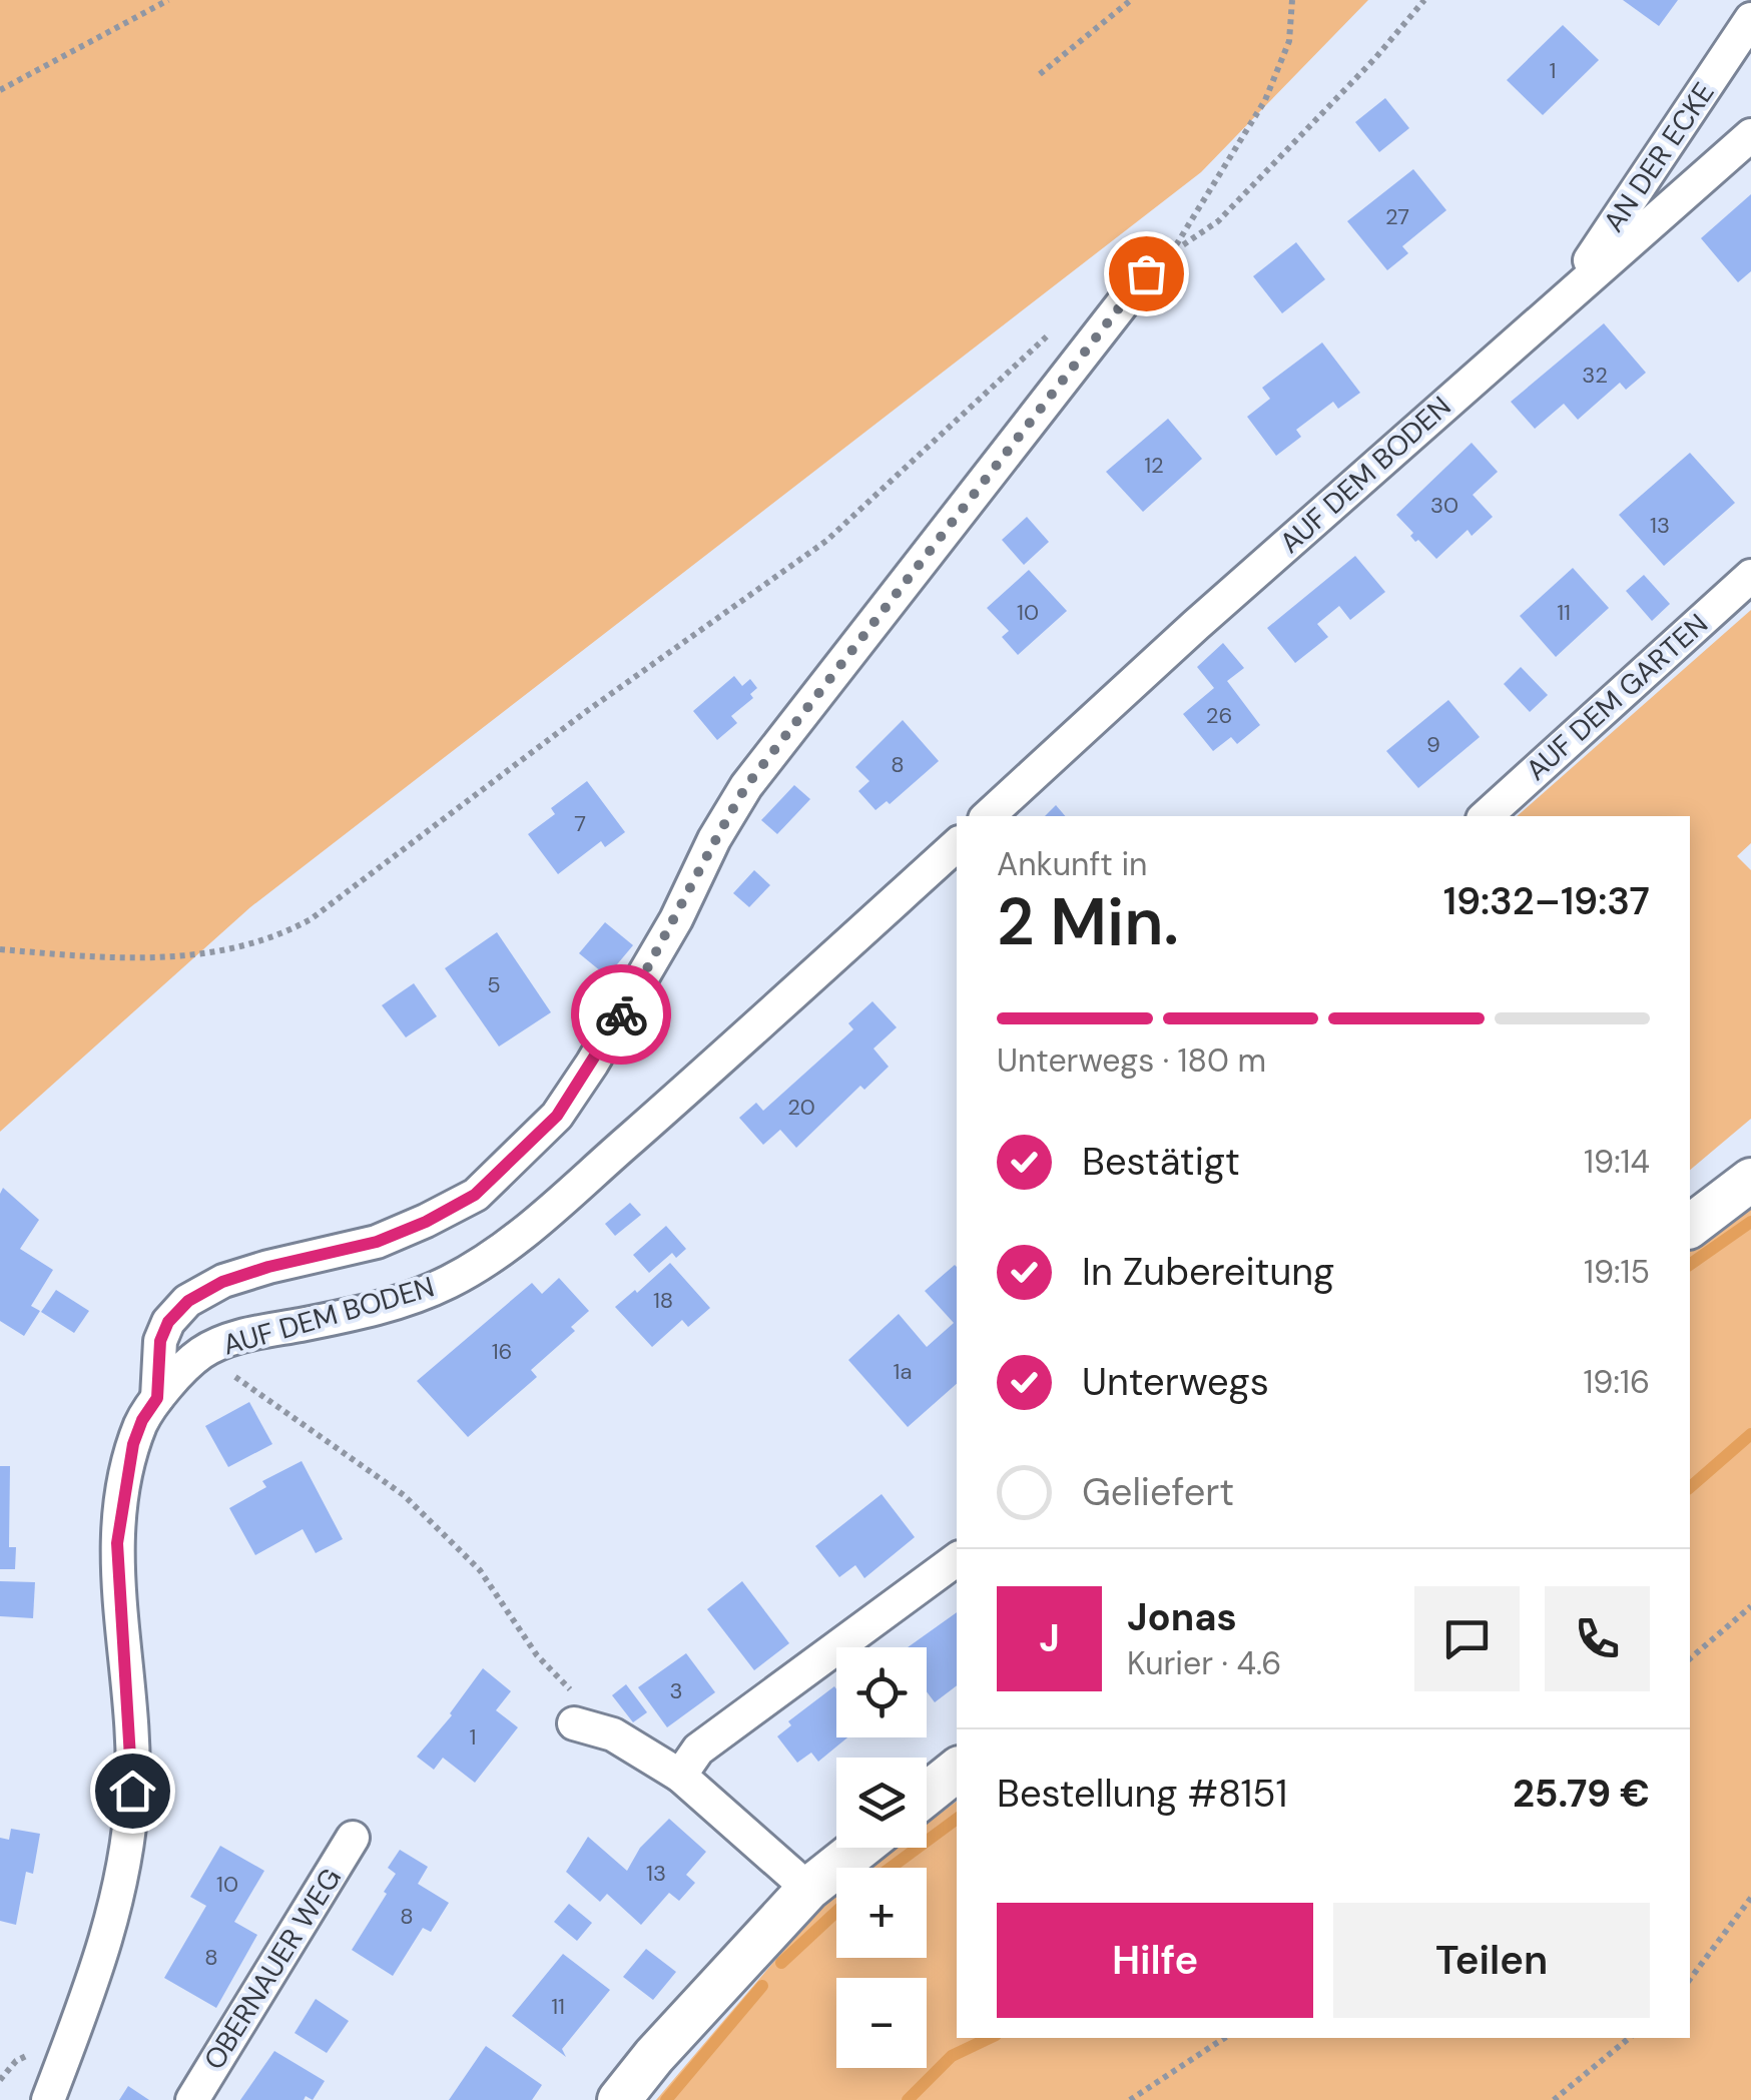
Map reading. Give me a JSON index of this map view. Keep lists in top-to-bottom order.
{
  "streets": {
    "street": [
      "AN DER ECKE",
      "AUF DEM BODEN",
      "AUF DEM GARTEN",
      "OBERNAUER WEG"
    ]
  },
  "crossings": [
    ["AN DER ECKE", "AUF DEM BODEN"]
  ],
  "house_numbers": [
    "1",
    "27",
    "32",
    "12",
    "30",
    "13",
    "10",
    "11",
    "26",
    "9",
    "8",
    "7",
    "5",
    "20",
    "18",
    "16",
    "1a",
    "3",
    "1",
    "13",
    "10",
    "8",
    "8",
    "11"
  ],
  "page": {
    "heading": ["2 Min.", "Ankunft in", "19:32–19:37"],
    "panel": [
      "Jonas",
      "Kurier · 4.6",
      "Bestellung #8151",
      "25.79 €"
    ],
    "bar": "Unterwegs · 180 m",
    "list": [
      ["Bestätigt", "19:14"],
      ["In Zubereitung", "19:15"],
      ["Unterwegs", "19:16"],
      "Geliefert"
    ],
    "round": "J",
    "map_buttons": ["+", "−"],
    "buttons": ["Hilfe", "Teilen"]
  }
}
